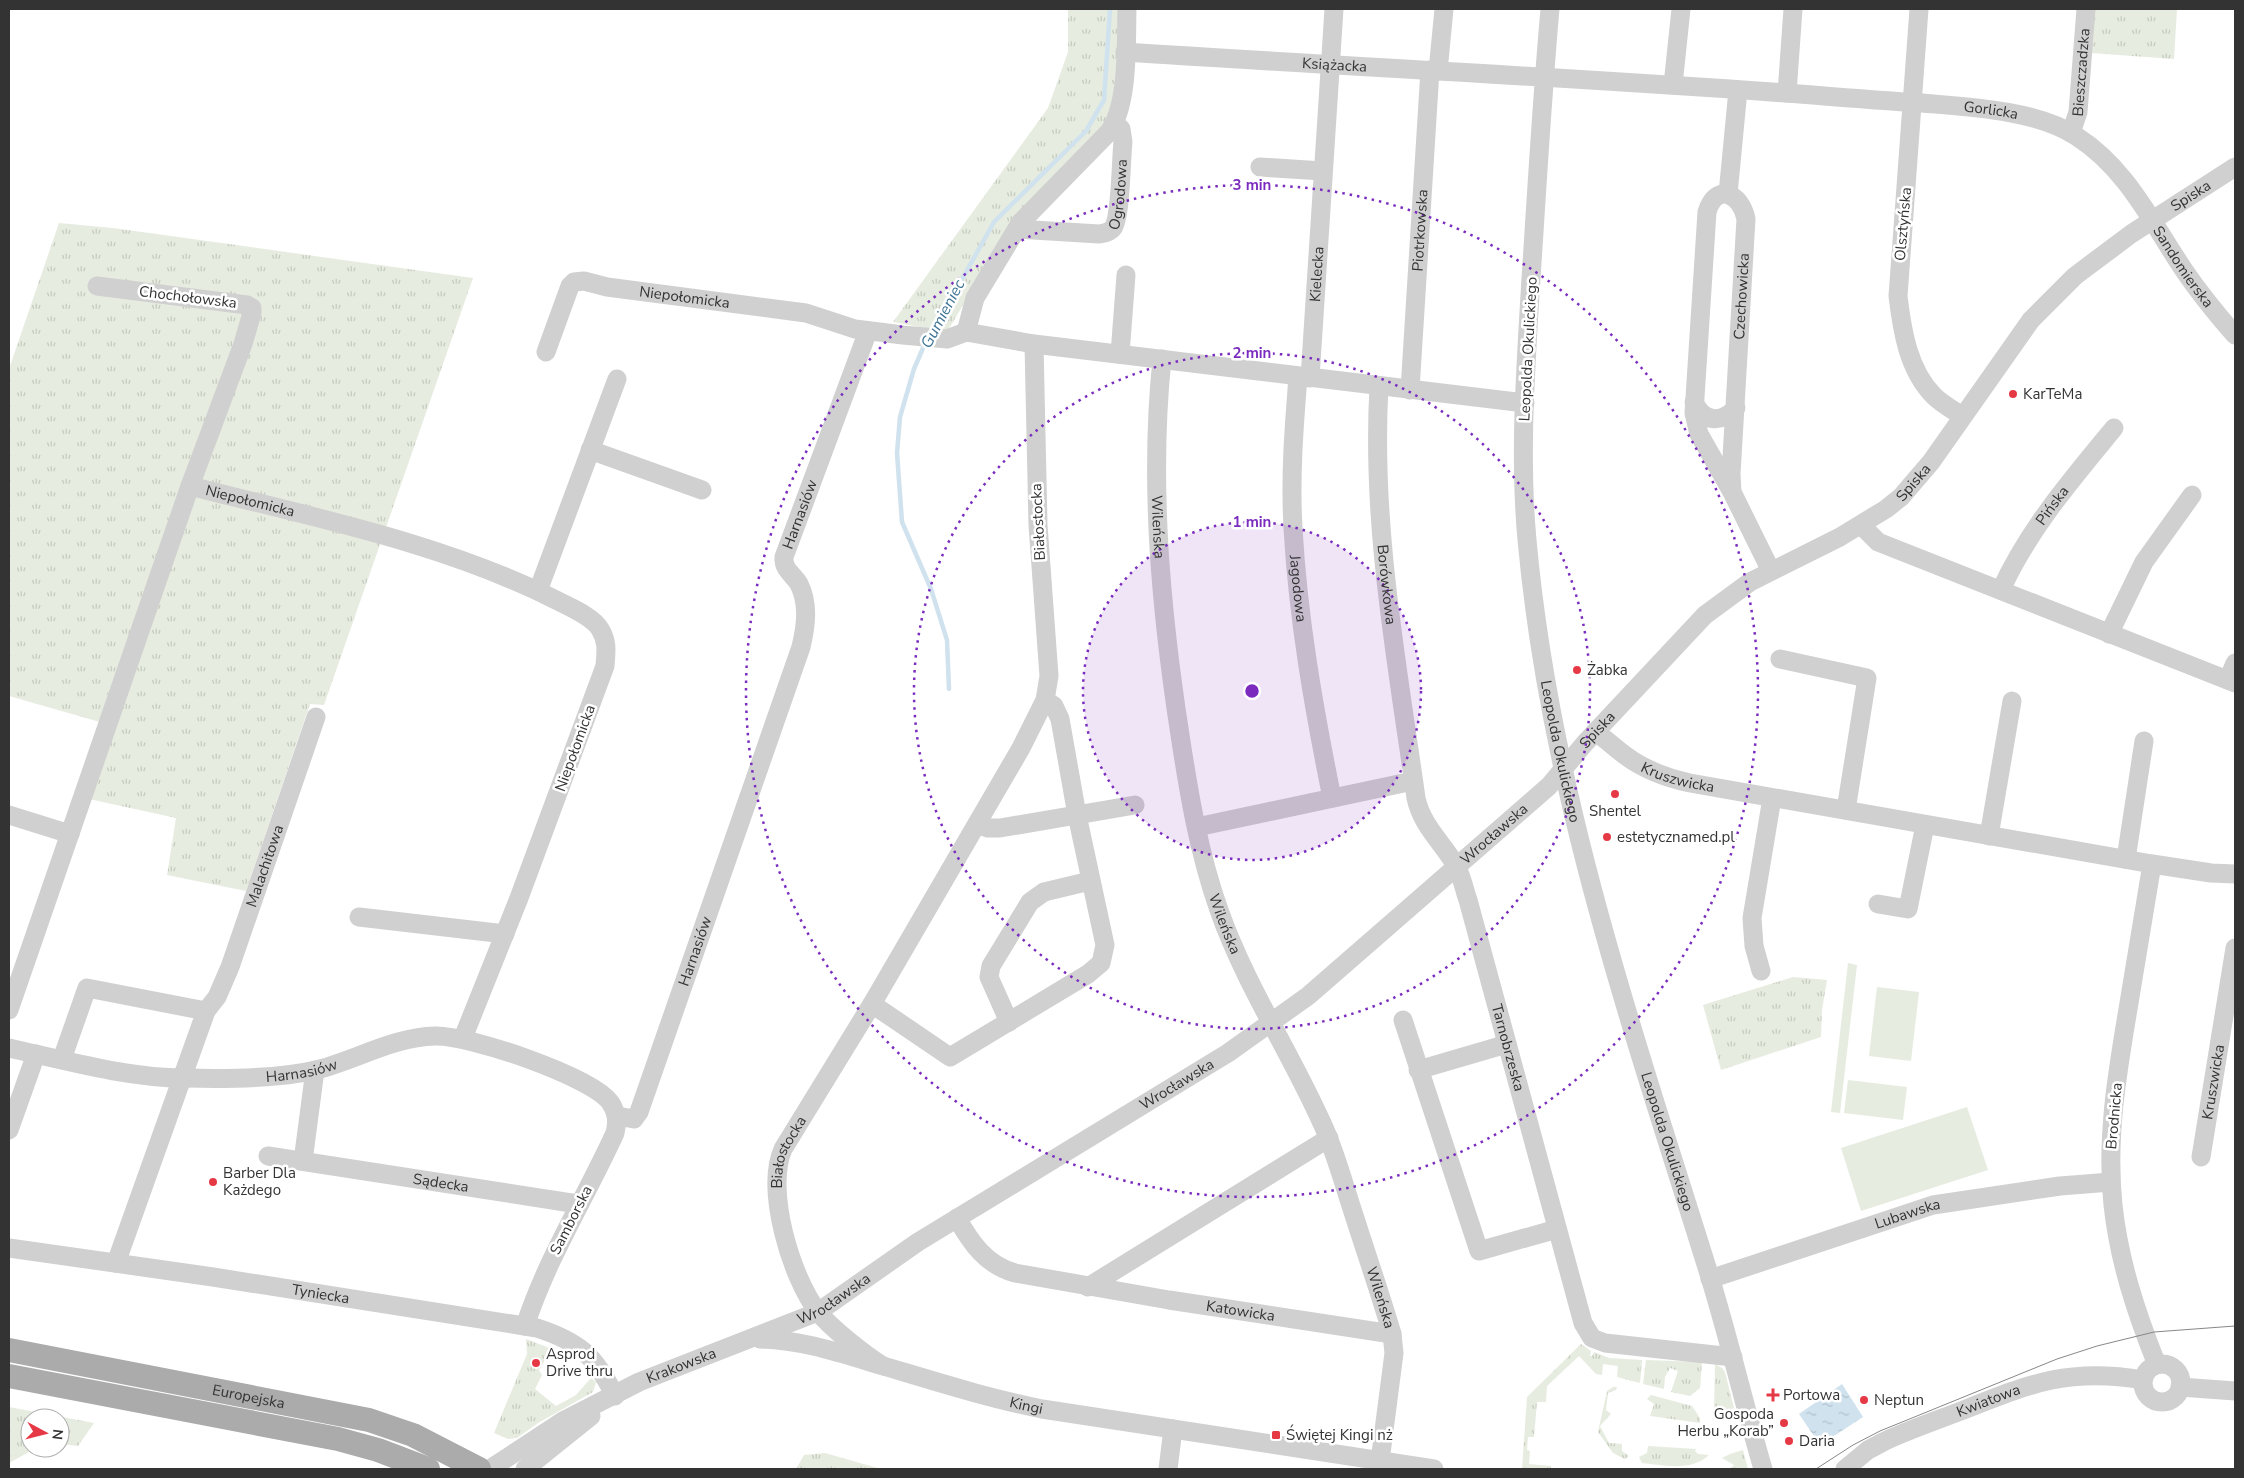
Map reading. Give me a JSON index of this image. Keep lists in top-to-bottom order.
{
  "streets": {
    "main road": ["Europejska"],
    "street": [
      "Książacka",
      "Bieszczadzka",
      "Gorlicka",
      "Ogrodowa",
      "Spiska",
      "Olsztyńska",
      "Piotrkowska",
      "Sandomierska",
      "Kielecka",
      "Chochołowska",
      "Niepołomicka",
      "Czechowicka",
      "Leopolda Okulickiego",
      "Pińska",
      "Harnasiów",
      "Białostocka",
      "Wileńska",
      "Borówkowa",
      "Jagodowa",
      "Kruszwicka",
      "Wrocławska",
      "Malachitowa",
      "Tarnobrzeska",
      "Brodnicka",
      "Sądecka",
      "Lubawska",
      "Samborska",
      "Tyniecka",
      "Katowicka",
      "Krakowska",
      "Kwiatowa",
      "Kingi"
    ]
  },
  "crossings": [
    ["Książacka", "Gorlicka"],
    ["Książacka", "Ogrodowa"],
    ["Książacka", "Piotrkowska"],
    ["Książacka", "Kielecka"],
    ["Książacka", "Leopolda Okulickiego"],
    ["Bieszczadzka", "Gorlicka"],
    ["Gorlicka", "Spiska"],
    ["Gorlicka", "Olsztyńska"],
    ["Gorlicka", "Sandomierska"],
    ["Gorlicka", "Leopolda Okulickiego"],
    ["Spiska", "Olsztyńska"],
    ["Spiska", "Sandomierska"],
    ["Spiska", "Czechowicka"],
    ["Spiska", "Leopolda Okulickiego"],
    ["Spiska", "Kruszwicka"],
    ["Spiska", "Wrocławska"],
    ["Kielecka", "Jagodowa"],
    ["Chochołowska", "Niepołomicka"],
    ["Niepołomicka", "Harnasiów"],
    ["Leopolda Okulickiego", "Wrocławska"],
    ["Leopolda Okulickiego", "Tarnobrzeska"],
    ["Leopolda Okulickiego", "Lubawska"],
    ["Harnasiów", "Samborska"],
    ["Białostocka", "Wrocławska"],
    ["Białostocka", "Kingi"],
    ["Wileńska", "Wrocławska"],
    ["Wileńska", "Katowicka"],
    ["Wileńska", "Kingi"],
    ["Borówkowa", "Wrocławska"],
    ["Borówkowa", "Tarnobrzeska"],
    ["Kruszwicka", "Brodnicka"],
    ["Wrocławska", "Tarnobrzeska"],
    ["Wrocławska", "Katowicka"],
    ["Wrocławska", "Krakowska"],
    ["Wrocławska", "Kingi"],
    ["Brodnicka", "Lubawska"],
    ["Brodnicka", "Kwiatowa"],
    ["Sądecka", "Samborska"],
    ["Samborska", "Tyniecka"],
    ["Krakowska", "Kingi"]
  ],
  "water": ["Gumieniec"],
  "places": {
    "other": [
      "KarTeMa",
      "Żabka",
      "Shentel",
      "estetycznamed.pl",
      "Barber Dla Każdego",
      "Asprod Drive thru",
      "Neptun",
      "Gospoda Herbu „Korab”",
      "Daria"
    ],
    "health": ["Portowa"],
    "transit": ["Świętej Kingi nż"]
  },
  "north": "right",
  "rings": ["3 min", "2 min", "1 min"]
}
